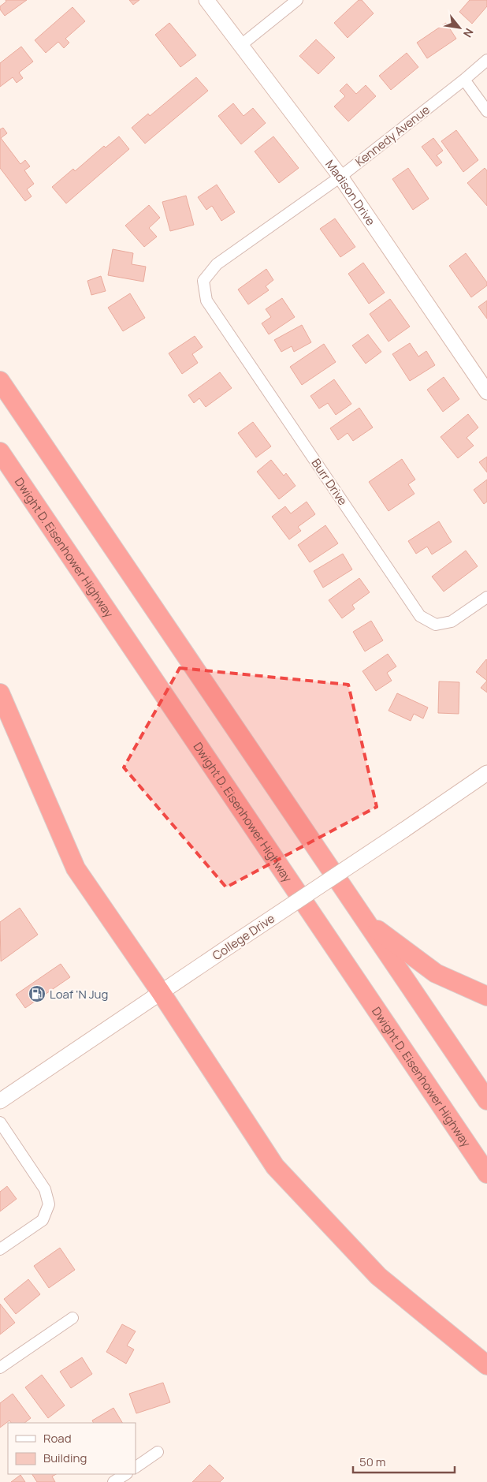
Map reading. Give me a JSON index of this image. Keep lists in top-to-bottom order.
{
  "streets": {
    "highway": ["Dwight D. Eisenhower Highway"],
    "main road": ["Madison Drive", "College Drive"],
    "street": ["Kennedy Avenue", "Burr Drive"]
  },
  "crossings": [
    ["Kennedy Avenue", "Madison Drive"],
    ["Kennedy Avenue", "Burr Drive"]
  ],
  "places": {
    "fuel station": ["Loaf 'N Jug"]
  },
  "legend": ["Road", "Building"],
  "scale_bar": "50 m",
  "north": "bottom right"
}
